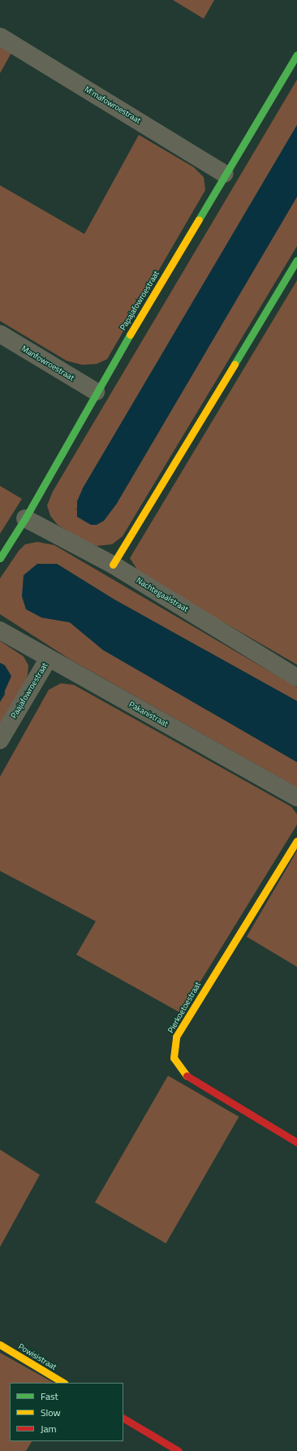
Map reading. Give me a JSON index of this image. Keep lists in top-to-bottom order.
{
  "streets": {
    "street": [
      "M'mafowroestraat",
      "Papajafowroestraat",
      "Manfowroestraat",
      "Nachtegaalstraat",
      "Paajafowroestraat",
      "Pakanistraat",
      "Pierkoetoestraat",
      "Powisistraat"
    ]
  },
  "crossings": [
    ["M'mafowroestraat", "Papajafowroestraat"],
    ["Papajafowroestraat", "Manfowroestraat"],
    ["Papajafowroestraat", "Nachtegaalstraat"],
    ["Paajafowroestraat", "Pakanistraat"]
  ],
  "legend": ["Fast", "Slow", "Jam"]
}
